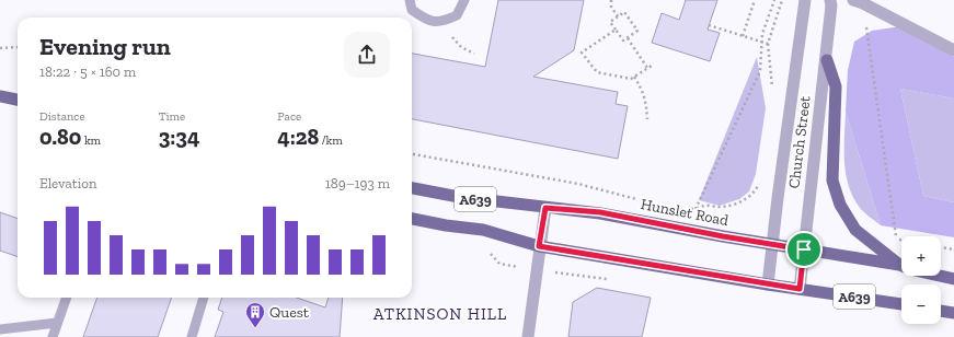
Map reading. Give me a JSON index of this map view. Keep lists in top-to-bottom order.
{
  "streets": {
    "main road": ["A639", "Hunslet Road"],
    "street": ["Church Street"]
  },
  "crossings": [
    ["Church Street", "A639"],
    ["Church Street", "Hunslet Road"]
  ],
  "districts": ["ATKINSON HILL"],
  "places": {
    "building": ["Quest"]
  },
  "page": {
    "heading": ["Evening run", "18:22 · 5 × 160 m"],
    "stats": [
      ["Distance", "0.80 km"],
      ["Time", "3:34"],
      ["Pace", "4:28 /km"]
    ],
    "chart": ["Elevation", "189–193 m"],
    "map_buttons": ["+", "−"]
  }
}
